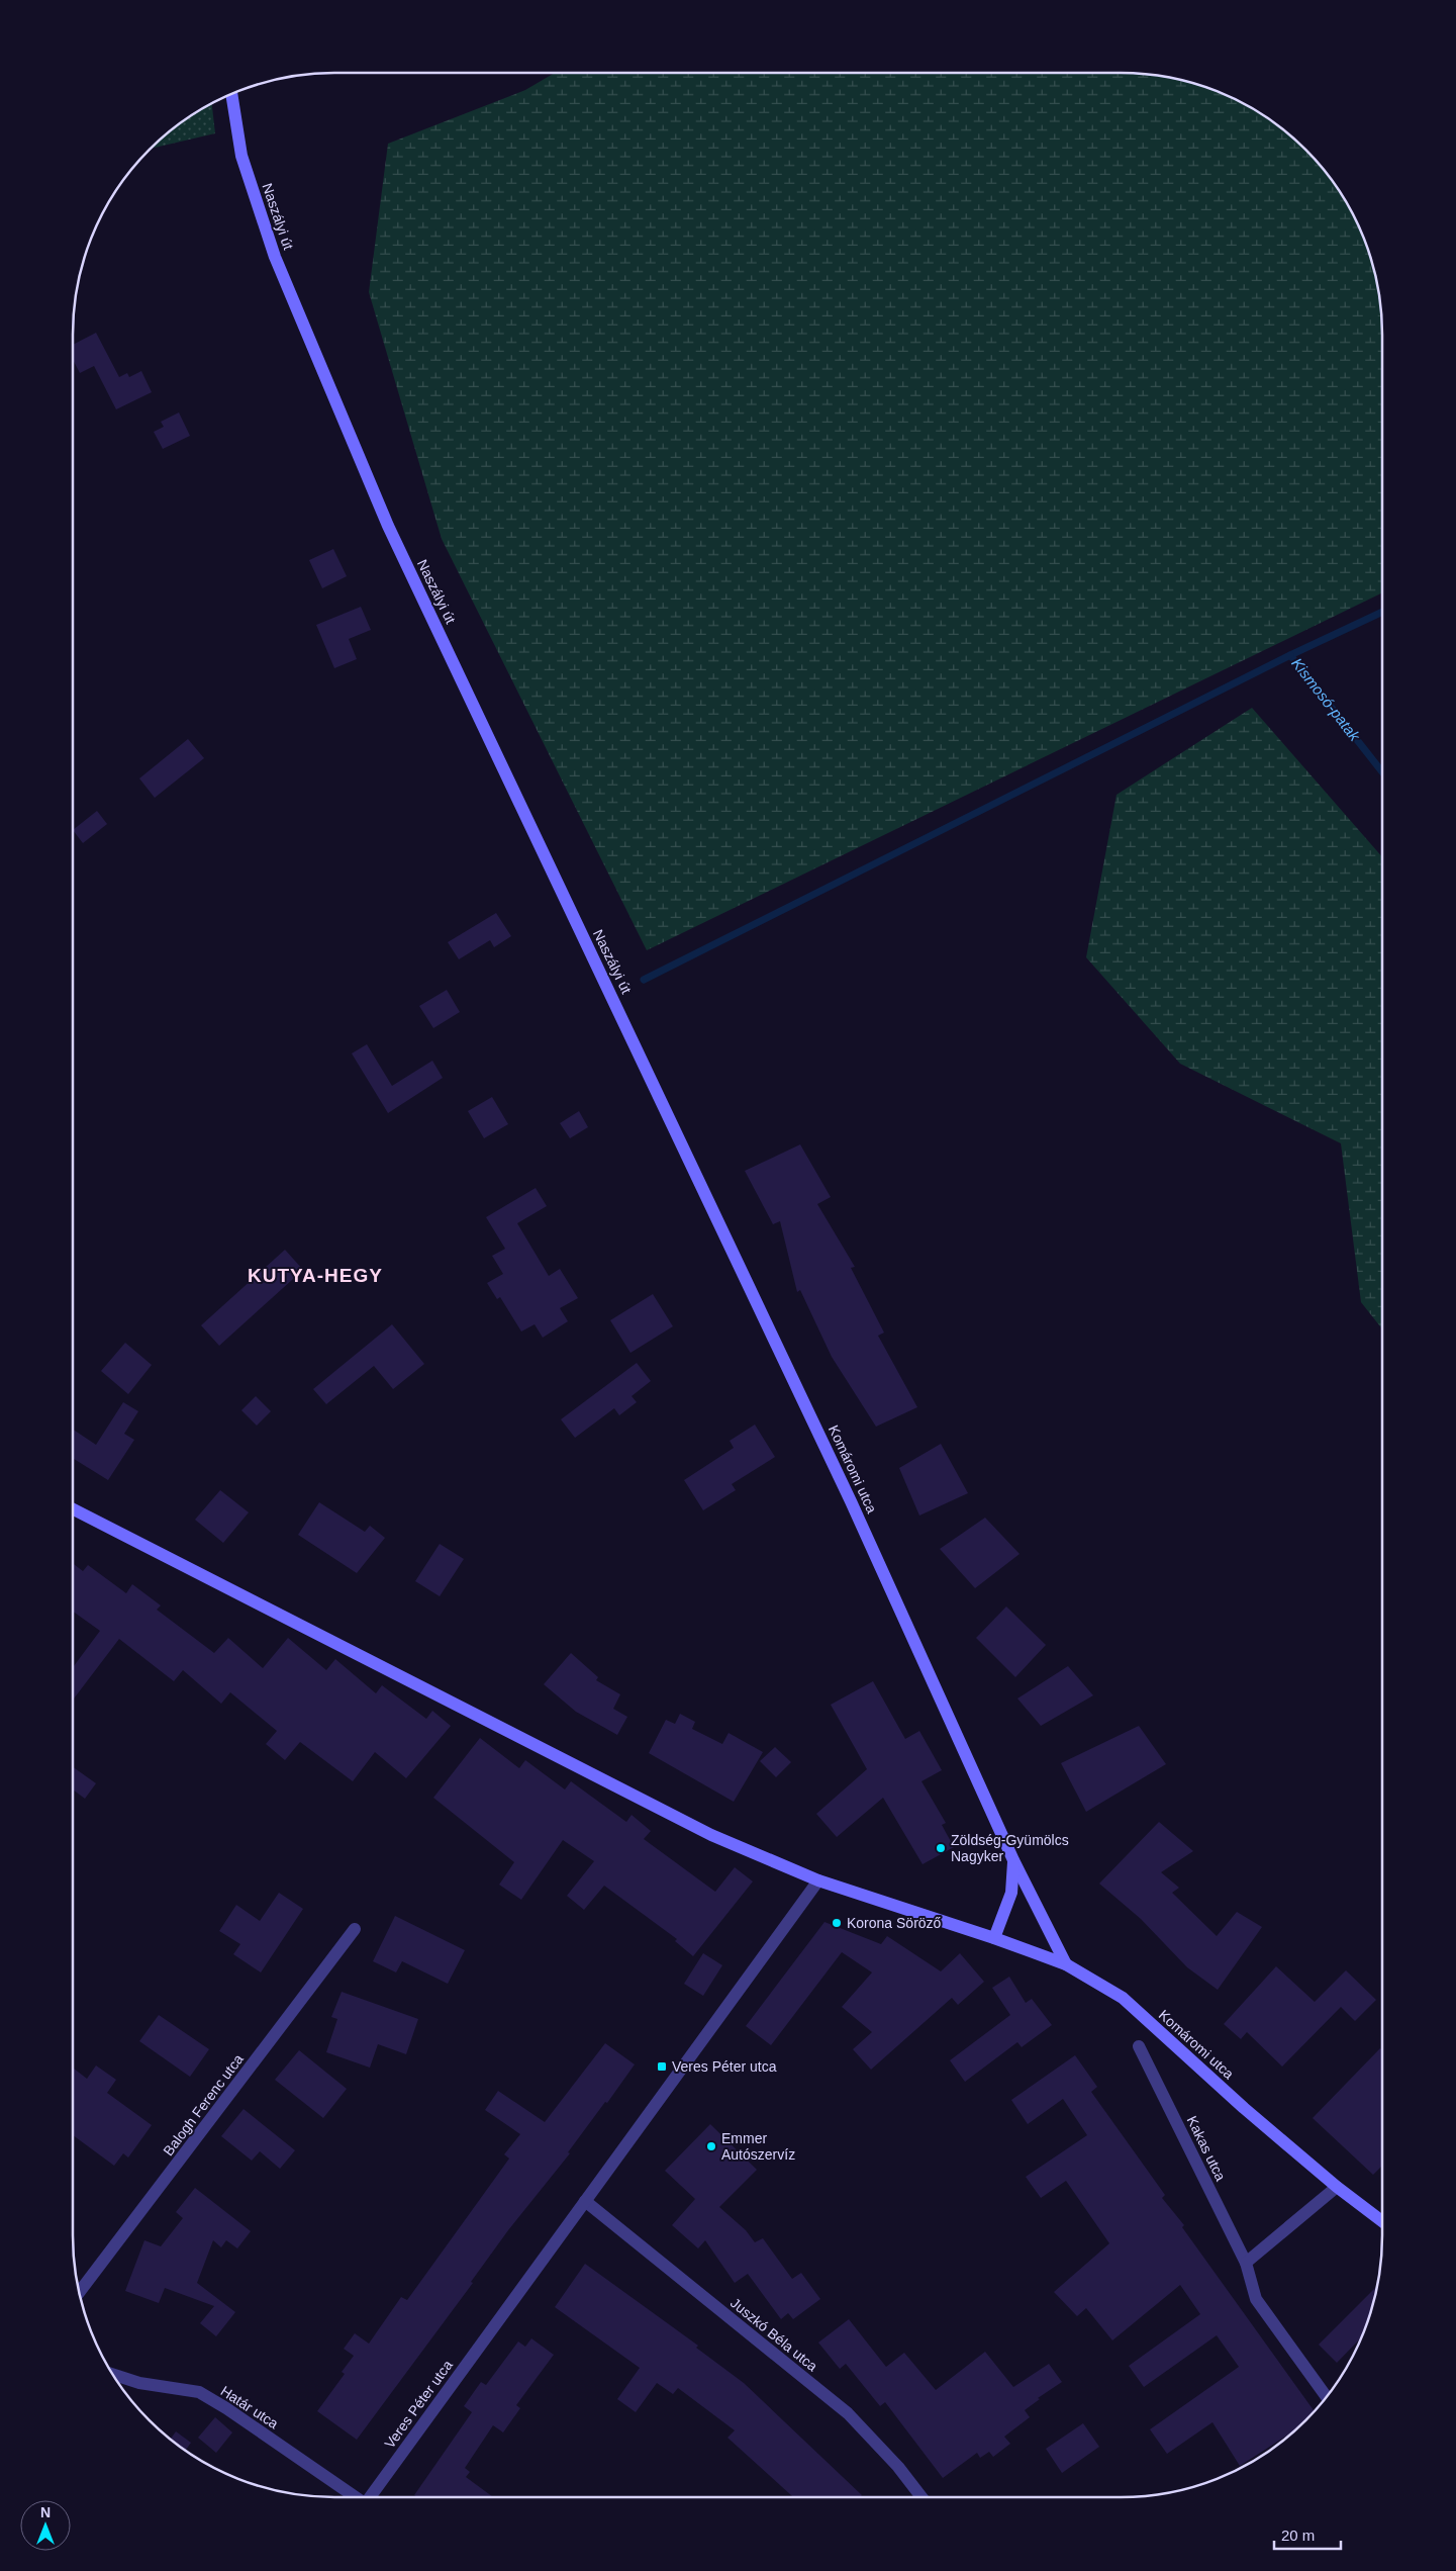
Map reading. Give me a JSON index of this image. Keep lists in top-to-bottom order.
{
  "streets": {
    "main road": ["Naszályi út", "Komáromi utca"],
    "street": [
      "Balogh Ferenc utca",
      "Kakas utca",
      "Juszkó Béla utca",
      "Veres Péter utca",
      "Határ utca"
    ]
  },
  "crossings": [
    ["Naszályi út", "Komáromi utca"],
    ["Juszkó Béla utca", "Veres Péter utca"]
  ],
  "districts": ["KUTYA-HEGY"],
  "water": ["Kismosó-patak"],
  "places": {
    "other": ["Zöldség-Gyümölcs Nagyker", "Korona Söröző", "Emmer Autószervíz"],
    "transit": ["Veres Péter utca"]
  },
  "scale_bar": "20 m",
  "north": "top"
}
